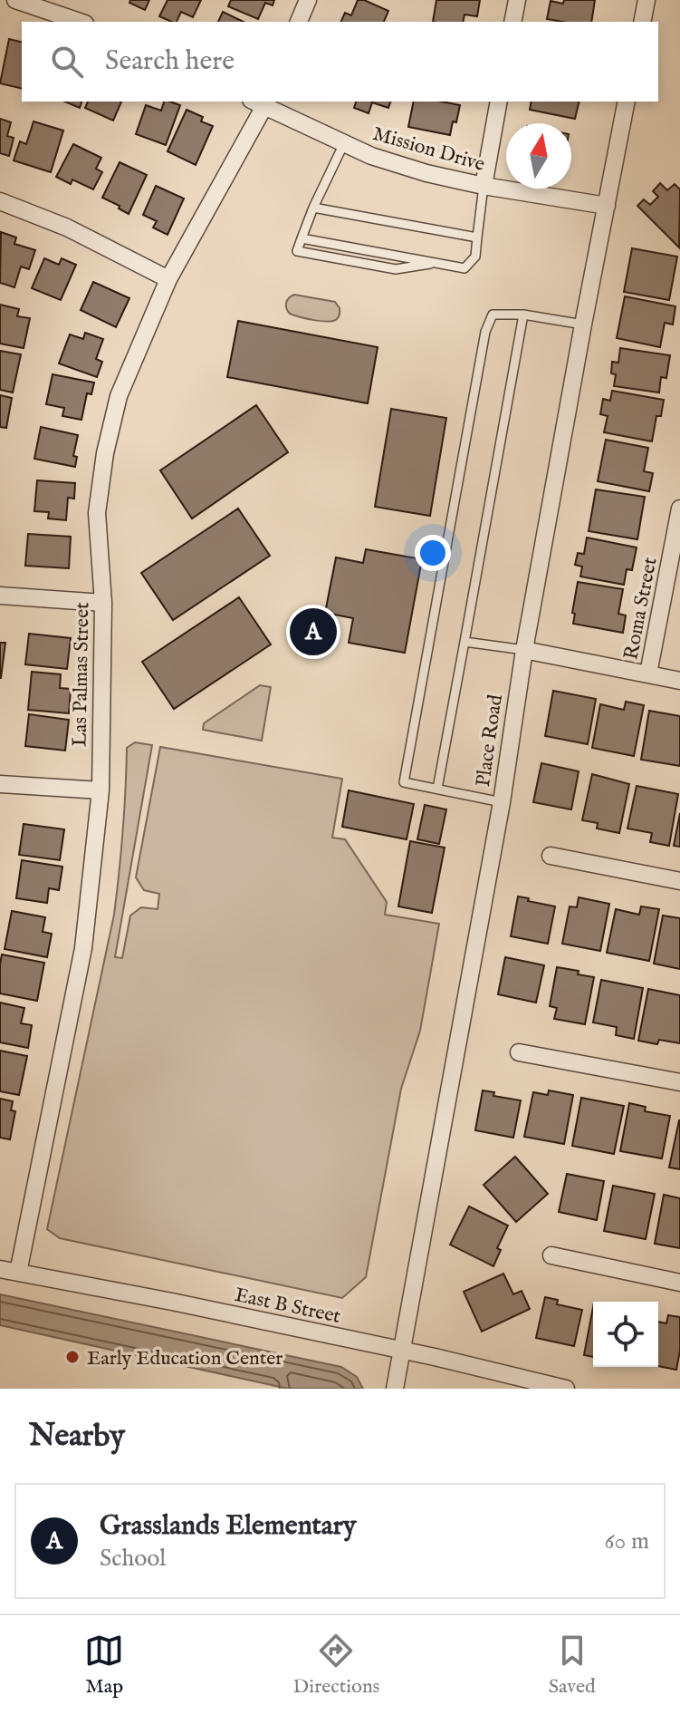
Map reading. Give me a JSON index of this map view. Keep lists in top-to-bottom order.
{
  "streets": {
    "street": [
      "Mission Drive",
      "Roma Street",
      "Las Palmas Street",
      "Place Road",
      "East B Street"
    ]
  },
  "crossings": [
    ["Mission Drive", "Las Palmas Street"],
    ["Mission Drive", "Place Road"],
    ["Las Palmas Street", "East B Street"],
    ["Place Road", "East B Street"]
  ],
  "places": ["Early Education Center"],
  "north": "top",
  "page": {
    "search": "Search here",
    "pins": "A",
    "heading": "Nearby",
    "list": [
      {
        "mark": "A",
        "name": "Grasslands Elementary",
        "note": "School",
        "value": "60 m"
      }
    ],
    "nav": ["Map", "Directions", "Saved"]
  }
}
